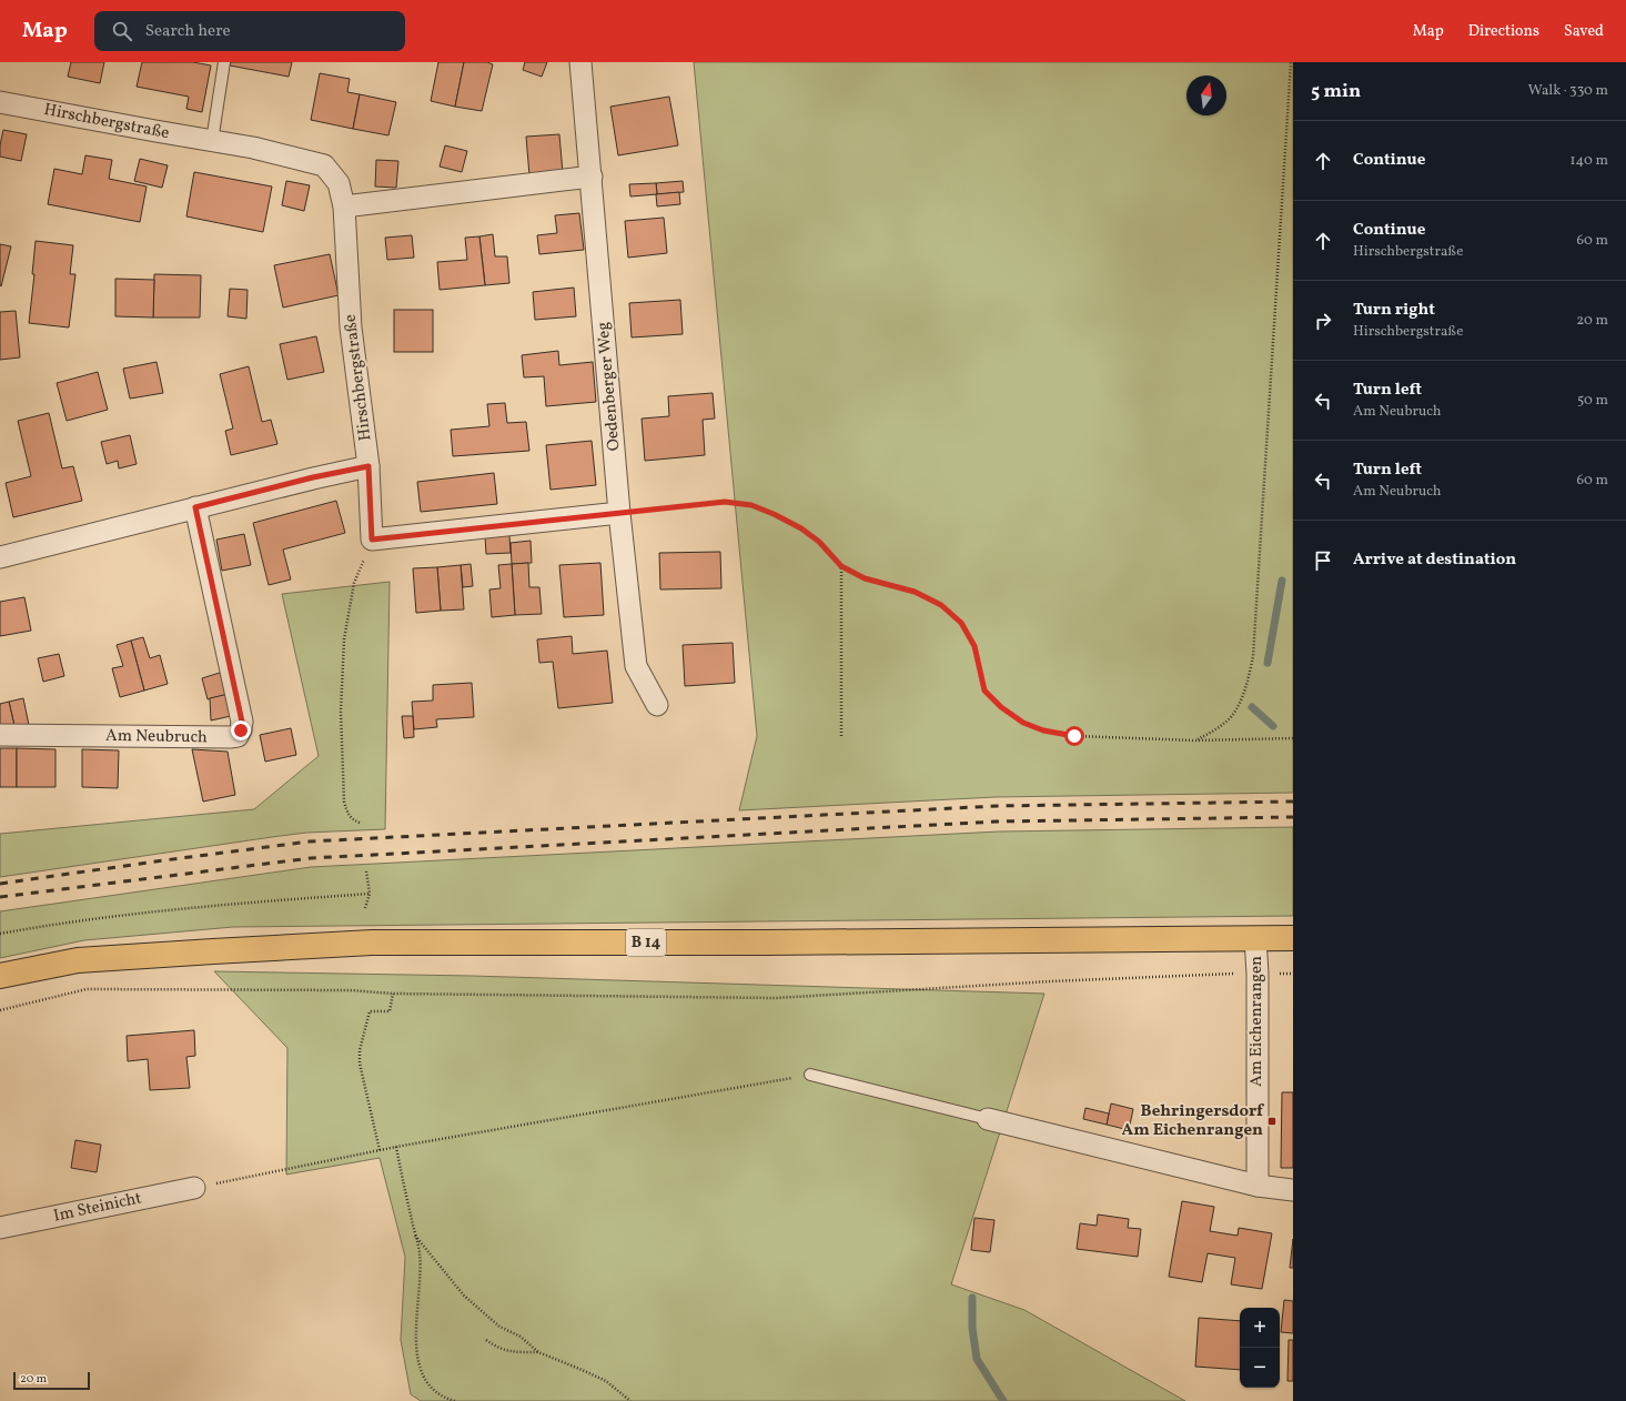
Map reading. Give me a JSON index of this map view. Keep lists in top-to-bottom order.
{
  "streets": {
    "main road": ["B 14"],
    "street": [
      "Hirschbergstraße",
      "Oedenberger Weg",
      "Am Neubruch",
      "Am Eichenrangen",
      "Im Steinicht"
    ]
  },
  "crossings": [
    ["B 14", "Am Eichenrangen"]
  ],
  "places": {
    "transit": ["Behringersdorf Am Eichenrangen"]
  },
  "scale_bar": "20 m",
  "north": "top",
  "page": {
    "header": "Map",
    "search": "Search here",
    "nav": ["Map", "Directions", "Saved"],
    "heading": ["5 min", "Walk · 330 m"],
    "list": [
      ["Continue", "140 m"],
      ["Continue", "Hirschbergstraße", "60 m"],
      ["Turn right", "Hirschbergstraße", "20 m"],
      ["Turn left", "Am Neubruch", "50 m"],
      ["Turn left", "Am Neubruch", "60 m"],
      "Arrive at destination"
    ],
    "map_buttons": ["+", "−"],
    "scale": "20 m"
  }
}
